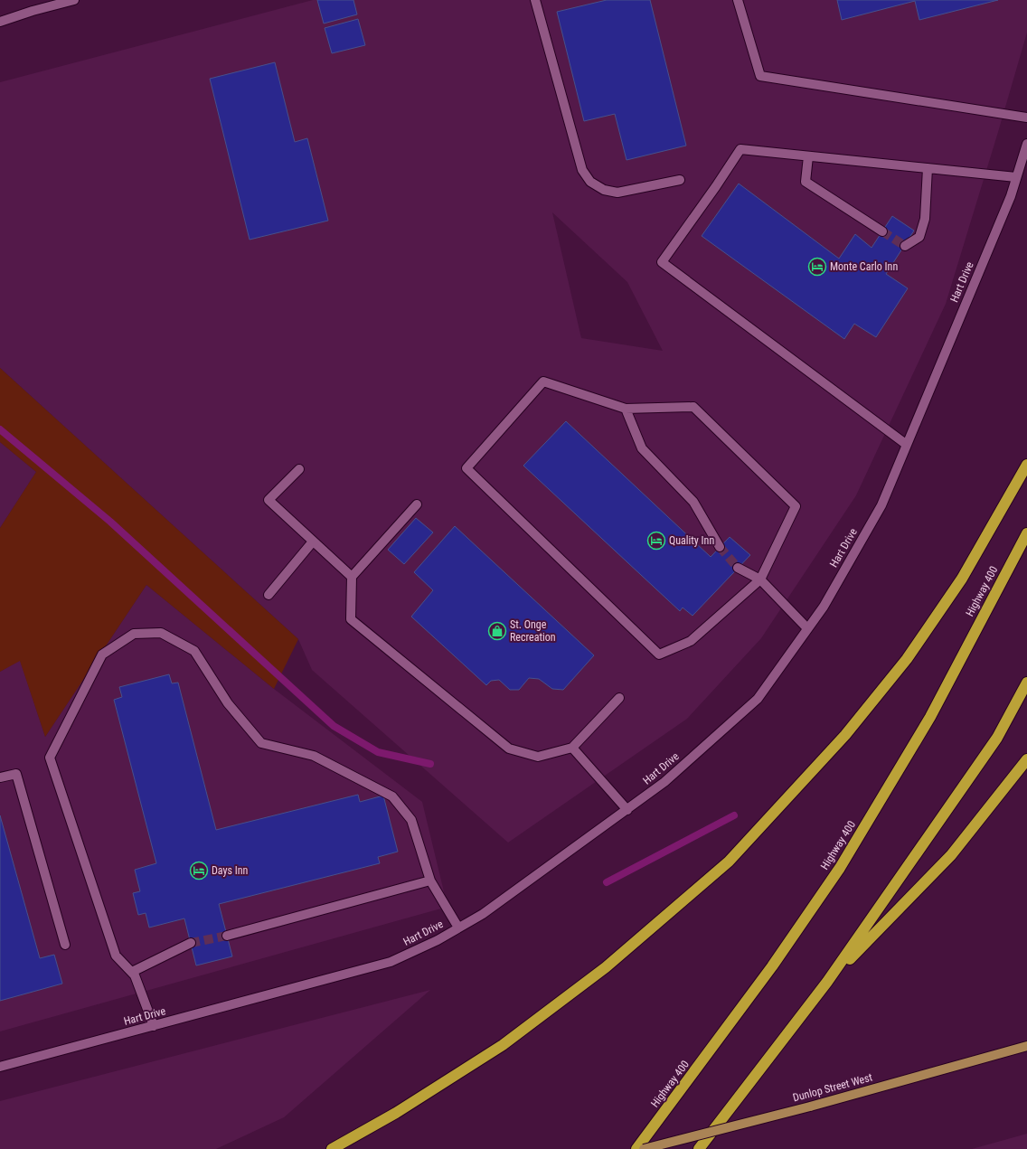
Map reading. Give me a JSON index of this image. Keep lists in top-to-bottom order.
{
  "streets": {
    "highway": ["Highway 400"],
    "main road": ["Dunlop Street West"],
    "street": ["Hart Drive"]
  },
  "places": {
    "hotel": ["Monte Carlo Inn", "Quality Inn", "Days Inn"],
    "shop": ["St. Onge Recreation"]
  }
}
